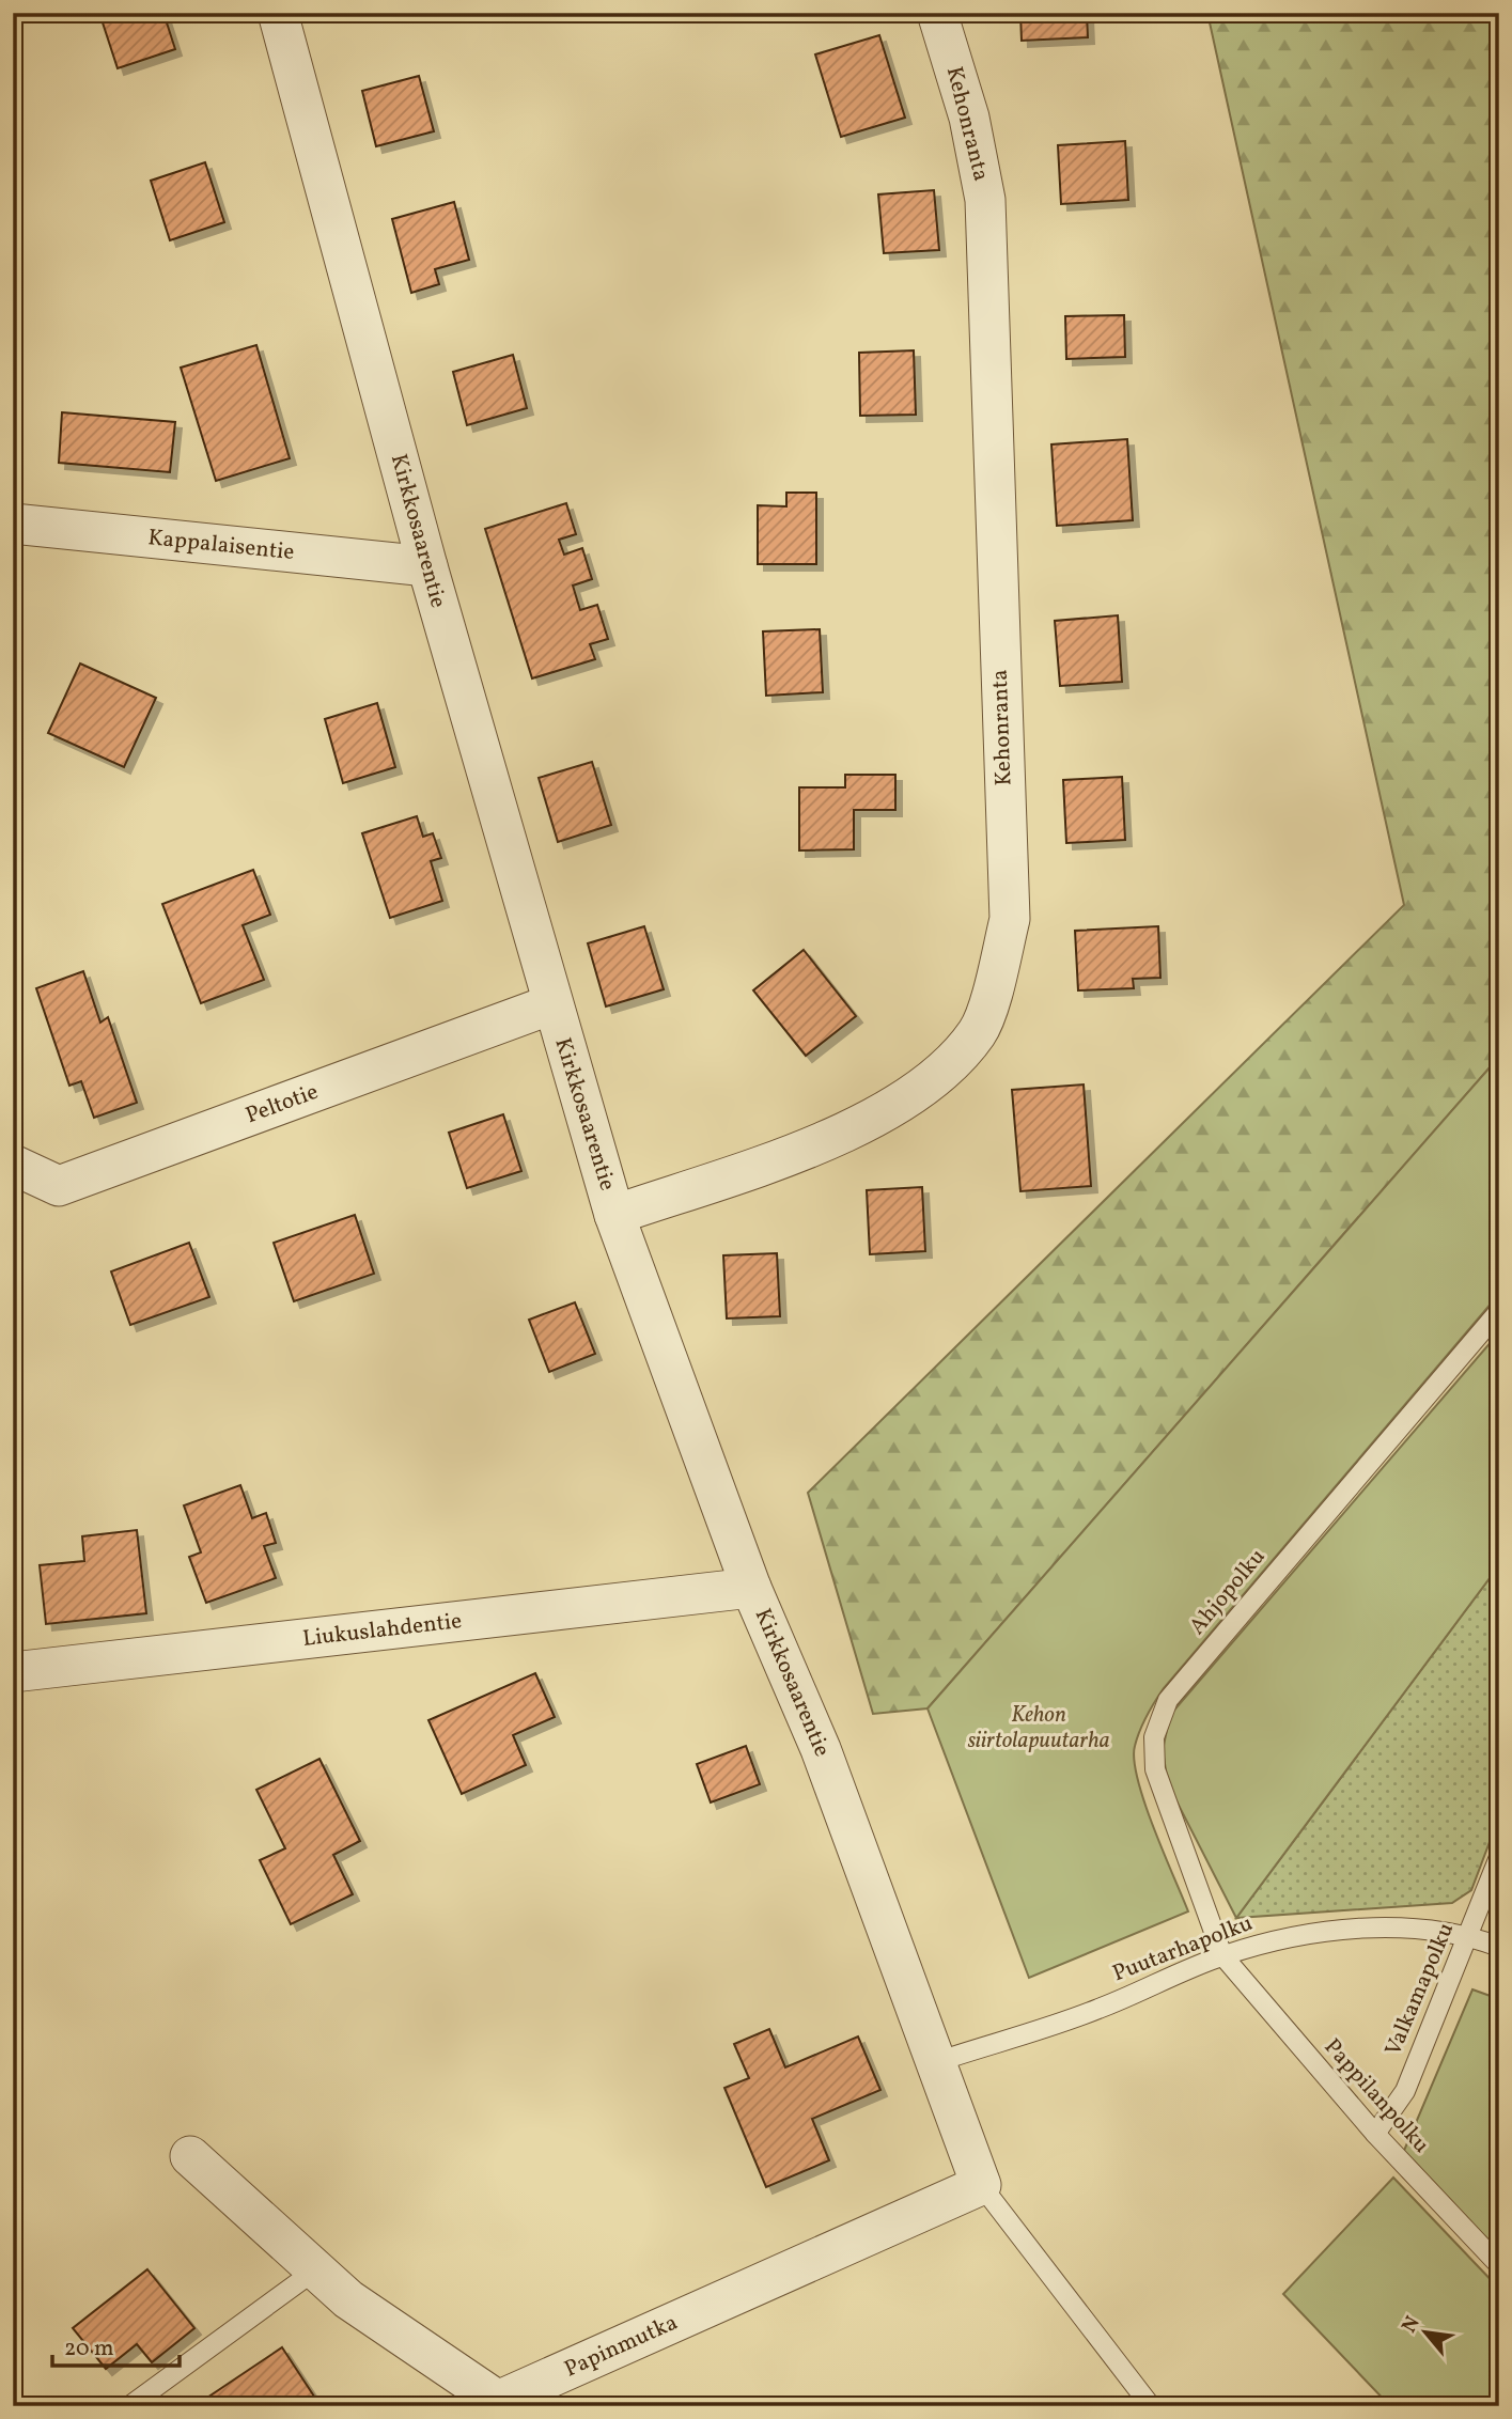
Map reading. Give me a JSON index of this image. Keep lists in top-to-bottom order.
{
  "streets": {
    "street": [
      "Kehonranta",
      "Kirkkosaarentie",
      "Kappalaisentie",
      "Peltotie",
      "Liukuslahdentie",
      "Papinmutka"
    ],
    "lane": [
      "Ahjopolku",
      "Puutarhapolku",
      "Valkamapolku",
      "Pappilanpolku"
    ]
  },
  "crossings": [
    ["Kehonranta", "Kirkkosaarentie"],
    ["Kirkkosaarentie", "Kappalaisentie"],
    ["Kirkkosaarentie", "Peltotie"],
    ["Kirkkosaarentie", "Liukuslahdentie"],
    ["Kirkkosaarentie", "Puutarhapolku"],
    ["Kirkkosaarentie", "Papinmutka"],
    ["Ahjopolku", "Puutarhapolku"],
    ["Ahjopolku", "Pappilanpolku"],
    ["Puutarhapolku", "Valkamapolku"],
    ["Puutarhapolku", "Pappilanpolku"],
    ["Valkamapolku", "Pappilanpolku"]
  ],
  "parks": ["Kehon siirtolapuutarha"],
  "scale_bar": "20 m",
  "north": "top left"
}
